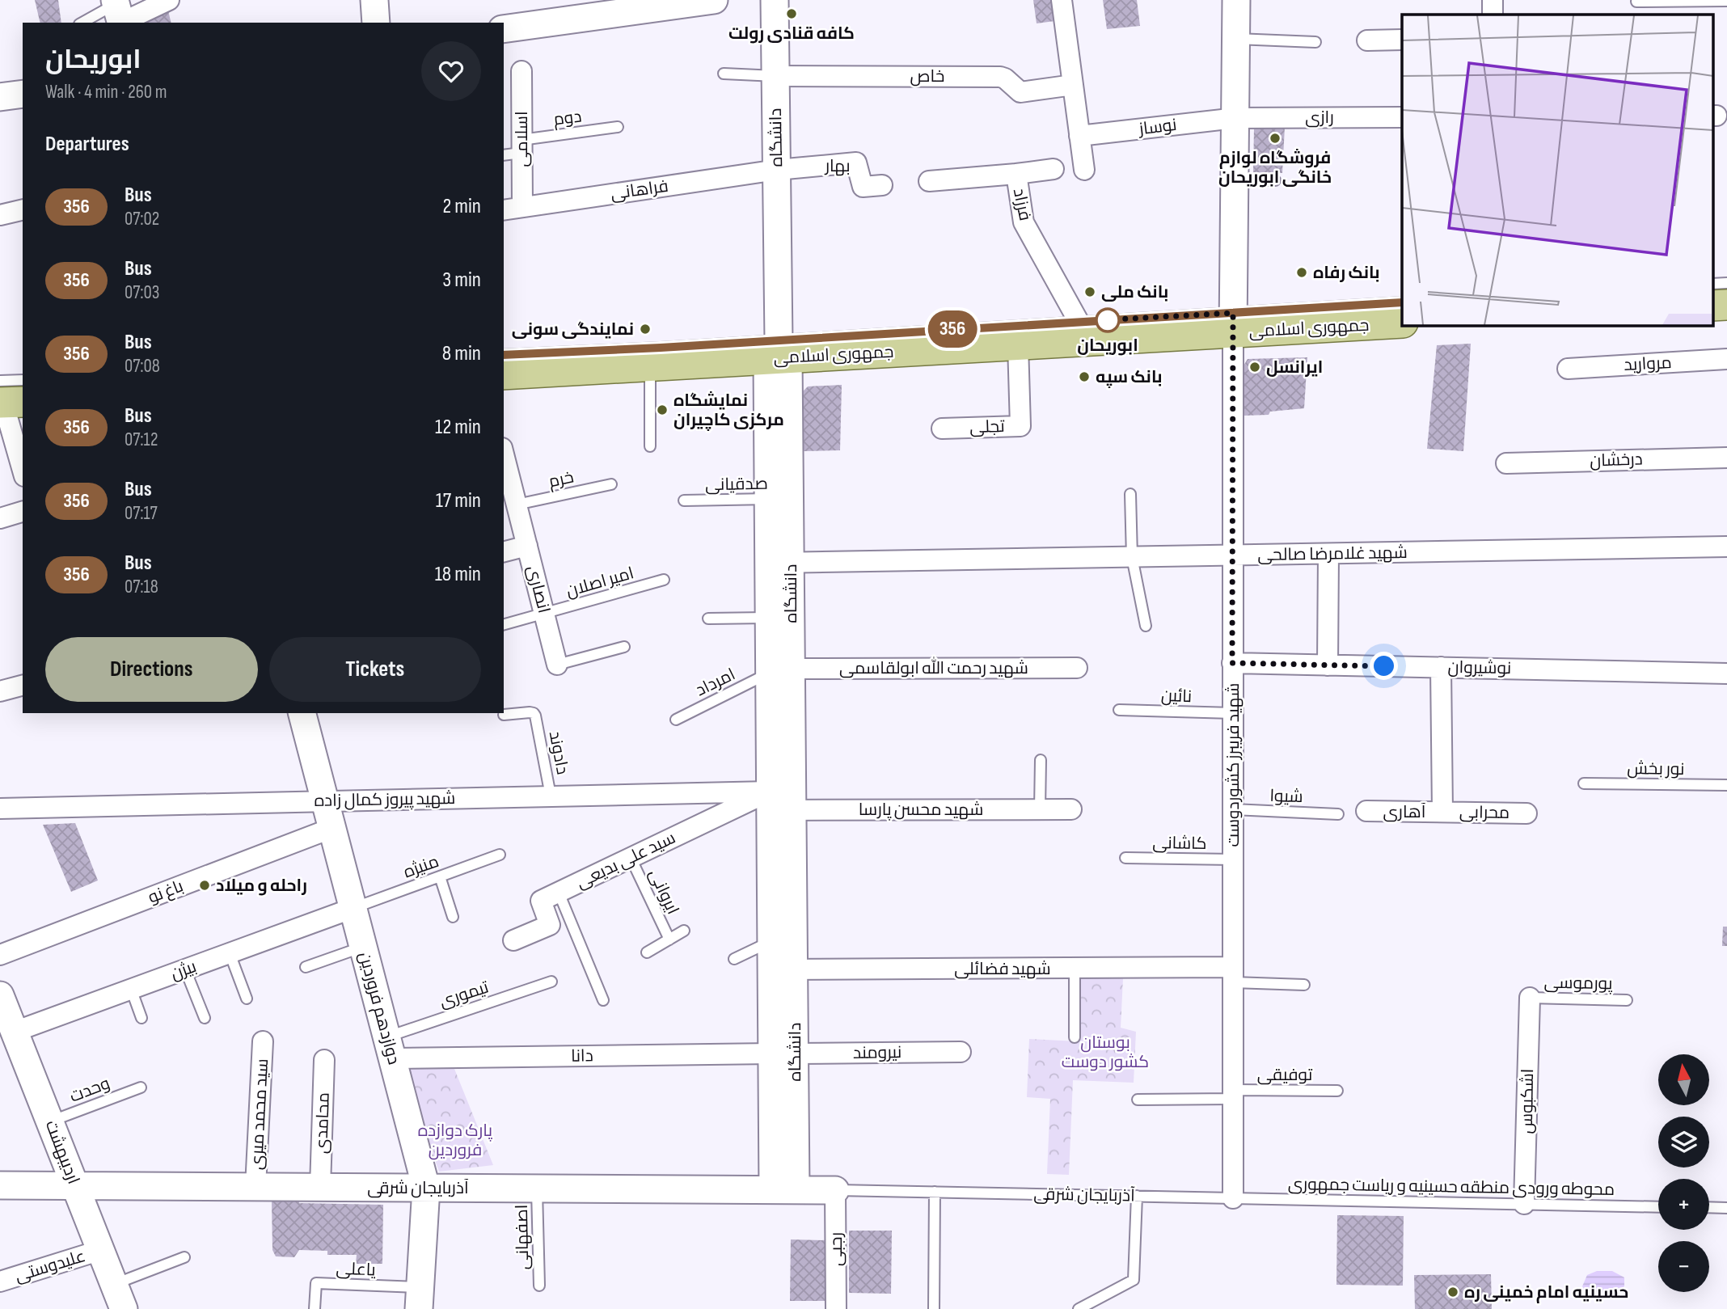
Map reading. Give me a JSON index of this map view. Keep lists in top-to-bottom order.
{
  "streets": {
    "main road": [
      "دانشگاه",
      "جمهوری اسلامی",
      "دوازدهم فروردین",
      "اردیبهشت",
      "آذربایجان شرقی"
    ],
    "street": [
      "خاص",
      "رازی",
      "نوساز",
      "اسلامی",
      "بهار",
      "فراهانی",
      "فرزاد",
      "مروارید",
      "تجلی",
      "درخشان",
      "شهید غلامرضا صالحی",
      "انصاری",
      "شهید رحمت الله ابولقاسمی",
      "نوشیروان",
      "شهید فریبرز کشوردوست",
      "شهید پیروز کمال زاده",
      "شهید محسن پارسا",
      "آهاری",
      "محرابی",
      "سید علی بدیعی",
      "باغ نو",
      "شهید فضائلی",
      "بیژن",
      "نیرومند",
      "دانا",
      "اشکبوس",
      "سید محمد میری",
      "محامدی",
      "رجبی",
      "علیدوستی"
    ],
    "lane": [
      "دوم",
      "خرم",
      "صدقیانی",
      "امیر اصلان",
      "امرداد",
      "نائین",
      "دادوند",
      "نور بخش",
      "شیوا",
      "کاشانی",
      "منیژه",
      "ایروانی",
      "پورموسی",
      "تیموری",
      "توفیقی",
      "وحدت",
      "محوطه ورودی منطقه حسینیه و ریاست جمهوری",
      "اصفهانی",
      "یاعلی"
    ]
  },
  "crossings": [
    ["خاص", "دانشگاه"],
    ["رازی", "نوساز"],
    ["دوم", "اسلامی"],
    ["دانشگاه", "بهار"],
    ["دانشگاه", "فراهانی"],
    ["دانشگاه", "جمهوری اسلامی"],
    ["دانشگاه", "صدقیانی"],
    ["دانشگاه", "شهید غلامرضا صالحی"],
    ["دانشگاه", "شهید رحمت الله ابولقاسمی"],
    ["دانشگاه", "امرداد"],
    ["دانشگاه", "شهید پیروز کمال زاده"],
    ["دانشگاه", "شهید محسن پارسا"],
    ["دانشگاه", "سید علی بدیعی"],
    ["دانشگاه", "شهید فضائلی"],
    ["دانشگاه", "نیرومند"],
    ["دانشگاه", "دانا"],
    ["دانشگاه", "آذربایجان شرقی"],
    ["اسلامی", "فراهانی"],
    ["بهار", "فراهانی"],
    ["فرزاد", "جمهوری اسلامی"],
    ["جمهوری اسلامی", "تجلی"],
    ["جمهوری اسلامی", "شهید فریبرز کشوردوست"],
    ["خرم", "انصاری"],
    ["شهید غلامرضا صالحی", "شهید فریبرز کشوردوست"],
    ["امیر اصلان", "انصاری"],
    ["شهید رحمت الله ابولقاسمی", "امرداد"],
    ["نوشیروان", "شهید فریبرز کشوردوست"],
    ["نائین", "شهید فریبرز کشوردوست"],
    ["دادوند", "شهید پیروز کمال زاده"],
    ["شهید فریبرز کشوردوست", "شیوا"],
    ["شهید فریبرز کشوردوست", "کاشانی"],
    ["شهید فریبرز کشوردوست", "شهید فضائلی"],
    ["شهید فریبرز کشوردوست", "توفیقی"],
    ["شهید فریبرز کشوردوست", "محوطه ورودی منطقه حسینیه و ریاست جمهوری"],
    ["شهید فریبرز کشوردوست", "آذربایجان شرقی"],
    ["شهید پیروز کمال زاده", "شهید محسن پارسا"],
    ["شهید پیروز کمال زاده", "سید علی بدیعی"],
    ["شهید پیروز کمال زاده", "دوازدهم فروردین"],
    ["شهید محسن پارسا", "سید علی بدیعی"],
    ["آهاری", "محرابی"],
    ["سید علی بدیعی", "ایروانی"],
    ["منیژه", "بیژن"],
    ["منیژه", "دوازدهم فروردین"],
    ["باغ نو", "دوازدهم فروردین"],
    ["بیژن", "دوازدهم فروردین"],
    ["بیژن", "اردیبهشت"],
    ["پورموسی", "اشکبوس"],
    ["تیموری", "دوازدهم فروردین"],
    ["تیموری", "دانا"],
    ["دوازدهم فروردین", "دانا"],
    ["دوازدهم فروردین", "آذربایجان شرقی"],
    ["دوازدهم فروردین", "یاعلی"],
    ["نیرومند", "دانا"],
    ["وحدت", "اردیبهشت"],
    ["اشکبوس", "محوطه ورودی منطقه حسینیه و ریاست جمهوری"],
    ["سید محمد میری", "آذربایجان شرقی"],
    ["محامدی", "آذربایجان شرقی"],
    ["اردیبهشت", "آذربایجان شرقی"],
    ["اردیبهشت", "علیدوستی"],
    ["محوطه ورودی منطقه حسینیه و ریاست جمهوری", "آذربایجان شرقی"],
    ["آذربایجان شرقی", "اصفهانی"],
    ["آذربایجان شرقی", "رجبی"]
  ],
  "parks": ["بوستان کشور دوست", "پارک دوازده فروردین"],
  "places": [
    "کافه قنادی رولت",
    "فروشگاه لوازم خانگی ابوریحان",
    "بانک رفاه",
    "بانک ملی",
    "ابوریحان",
    "نمایندگی سونی",
    "ایرانسل",
    "بانک سپه",
    "نمایشگاه مرکزی کاچیران",
    "راحله و میلاد",
    "حسینیه امام خمینی ره"
  ],
  "lines": ["bus line 356"],
  "north": "top",
  "page": {
    "on_map": "356",
    "heading": [
      ["ابوریحان", "Walk · 4 min · 260 m"],
      "Departures"
    ],
    "list": [
      {
        "mark": "356",
        "name": "Bus",
        "note": "07:02",
        "value": "2 min"
      },
      {
        "mark": "356",
        "name": "Bus",
        "note": "07:03",
        "value": "3 min"
      },
      {
        "mark": "356",
        "name": "Bus",
        "note": "07:08",
        "value": "8 min"
      },
      {
        "mark": "356",
        "name": "Bus",
        "note": "07:12",
        "value": "12 min"
      },
      {
        "mark": "356",
        "name": "Bus",
        "note": "07:17",
        "value": "17 min"
      },
      {
        "mark": "356",
        "name": "Bus",
        "note": "07:18",
        "value": "18 min"
      }
    ],
    "buttons": ["Directions", "Tickets"],
    "map_buttons": ["+", "−"]
  }
}
